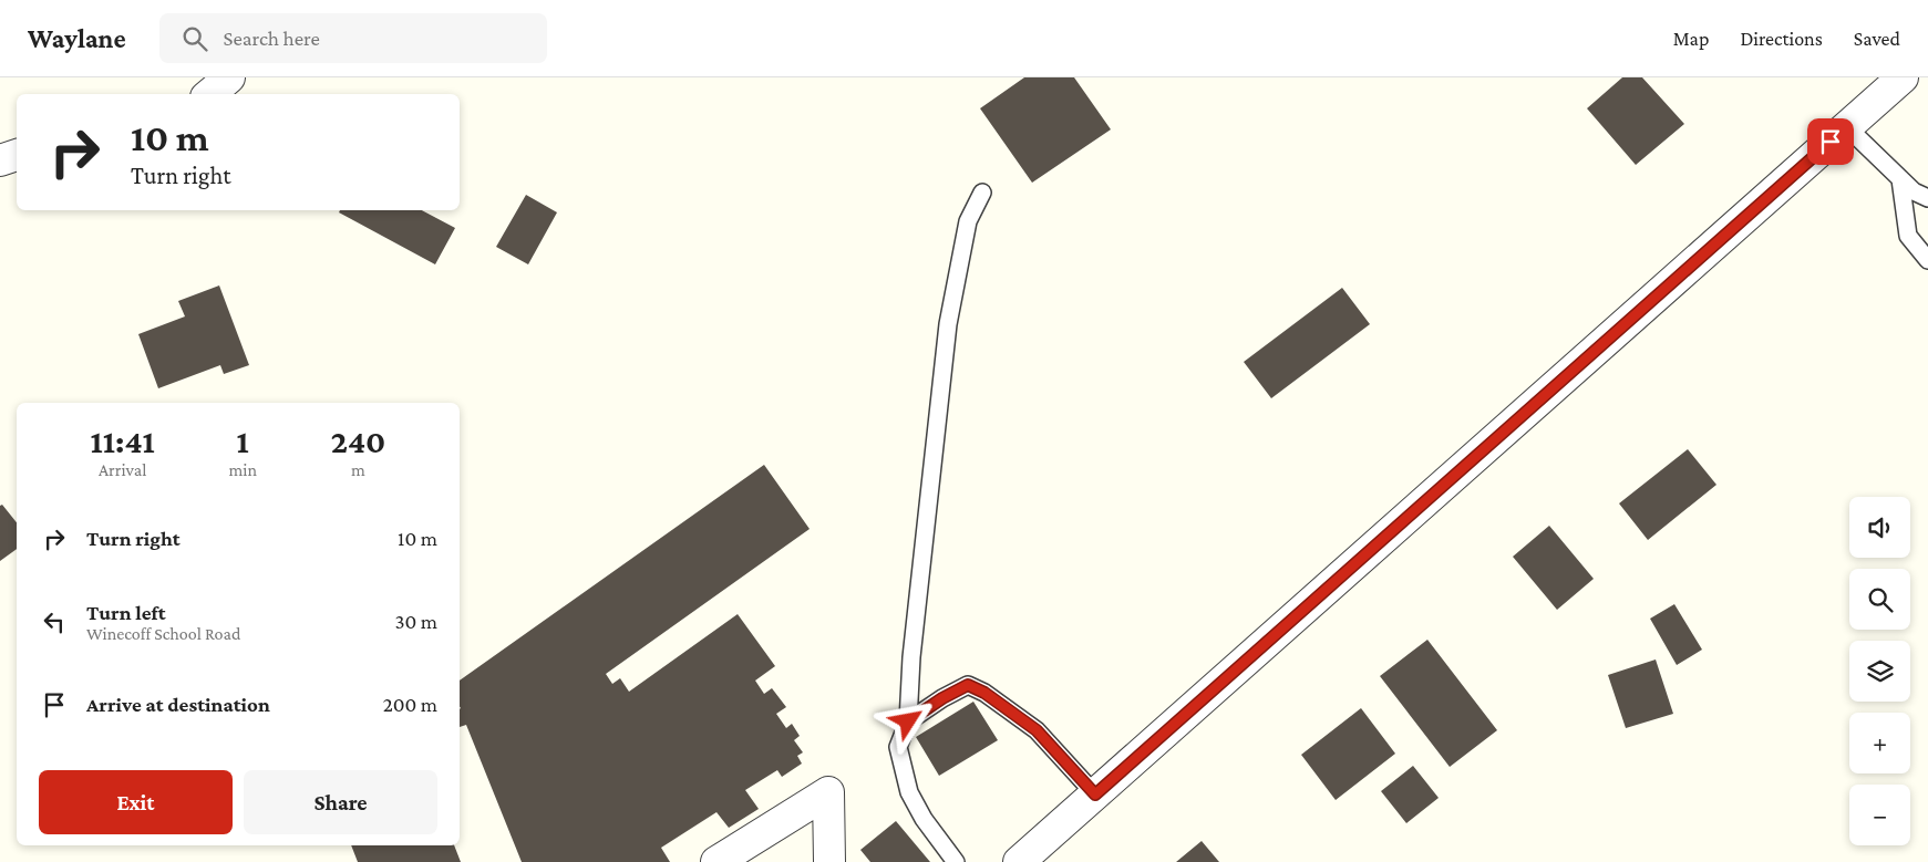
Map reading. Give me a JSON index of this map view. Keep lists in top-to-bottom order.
{
  "page": {
    "header": "Waylane",
    "search": "Search here",
    "nav": ["Map", "Directions", "Saved"],
    "turn": ["10 m", "Turn right"],
    "eta": [
      "11:41",
      "Arrival",
      "1",
      "min",
      "240",
      "m"
    ],
    "map_buttons": ["+", "−"],
    "list": [
      {
        "name": "Turn right",
        "value": "10 m"
      },
      {
        "name": "Turn left",
        "note": "Winecoff School Road",
        "value": "30 m"
      },
      {
        "name": "Arrive at destination",
        "value": "200 m"
      }
    ],
    "buttons": ["Exit", "Share"]
  }
}
